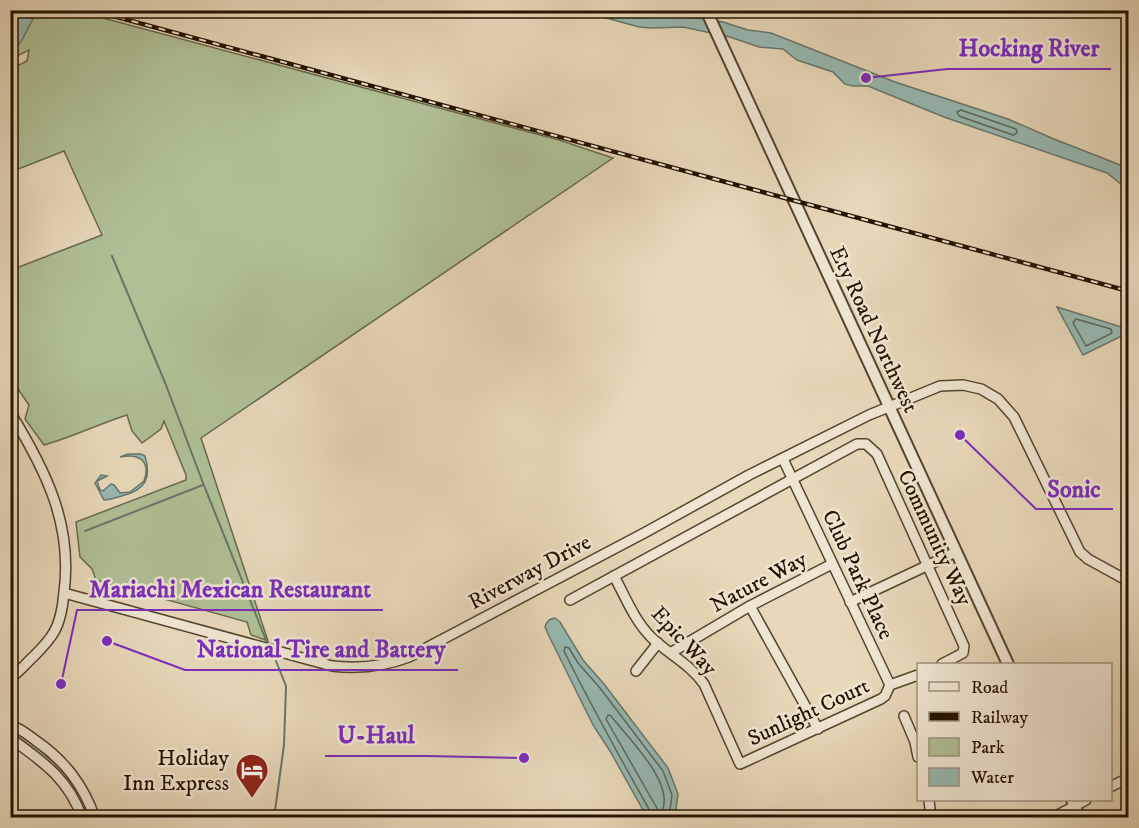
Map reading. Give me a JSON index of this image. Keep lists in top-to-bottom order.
{
  "streets": {
    "street": [
      "Ety Road Northwest",
      "Community Way",
      "Riverway Drive",
      "Club Park Place",
      "Nature Way",
      "Epic Way",
      "Sunlight Court"
    ]
  },
  "crossings": [
    ["Ety Road Northwest", "Riverway Drive"],
    ["Community Way", "Club Park Place"],
    ["Riverway Drive", "Club Park Place"],
    ["Club Park Place", "Nature Way"],
    ["Club Park Place", "Sunlight Court"],
    ["Nature Way", "Epic Way"],
    ["Epic Way", "Sunlight Court"]
  ],
  "places": {
    "other": [
      "Hocking River",
      "Sonic",
      "National Tire and Battery",
      "Mariachi Mexican Restaurant",
      "U-Haul"
    ],
    "hotel": ["Holiday Inn Express"]
  },
  "legend": [
    "Road",
    "Railway",
    "Park",
    "Water"
  ]
}
